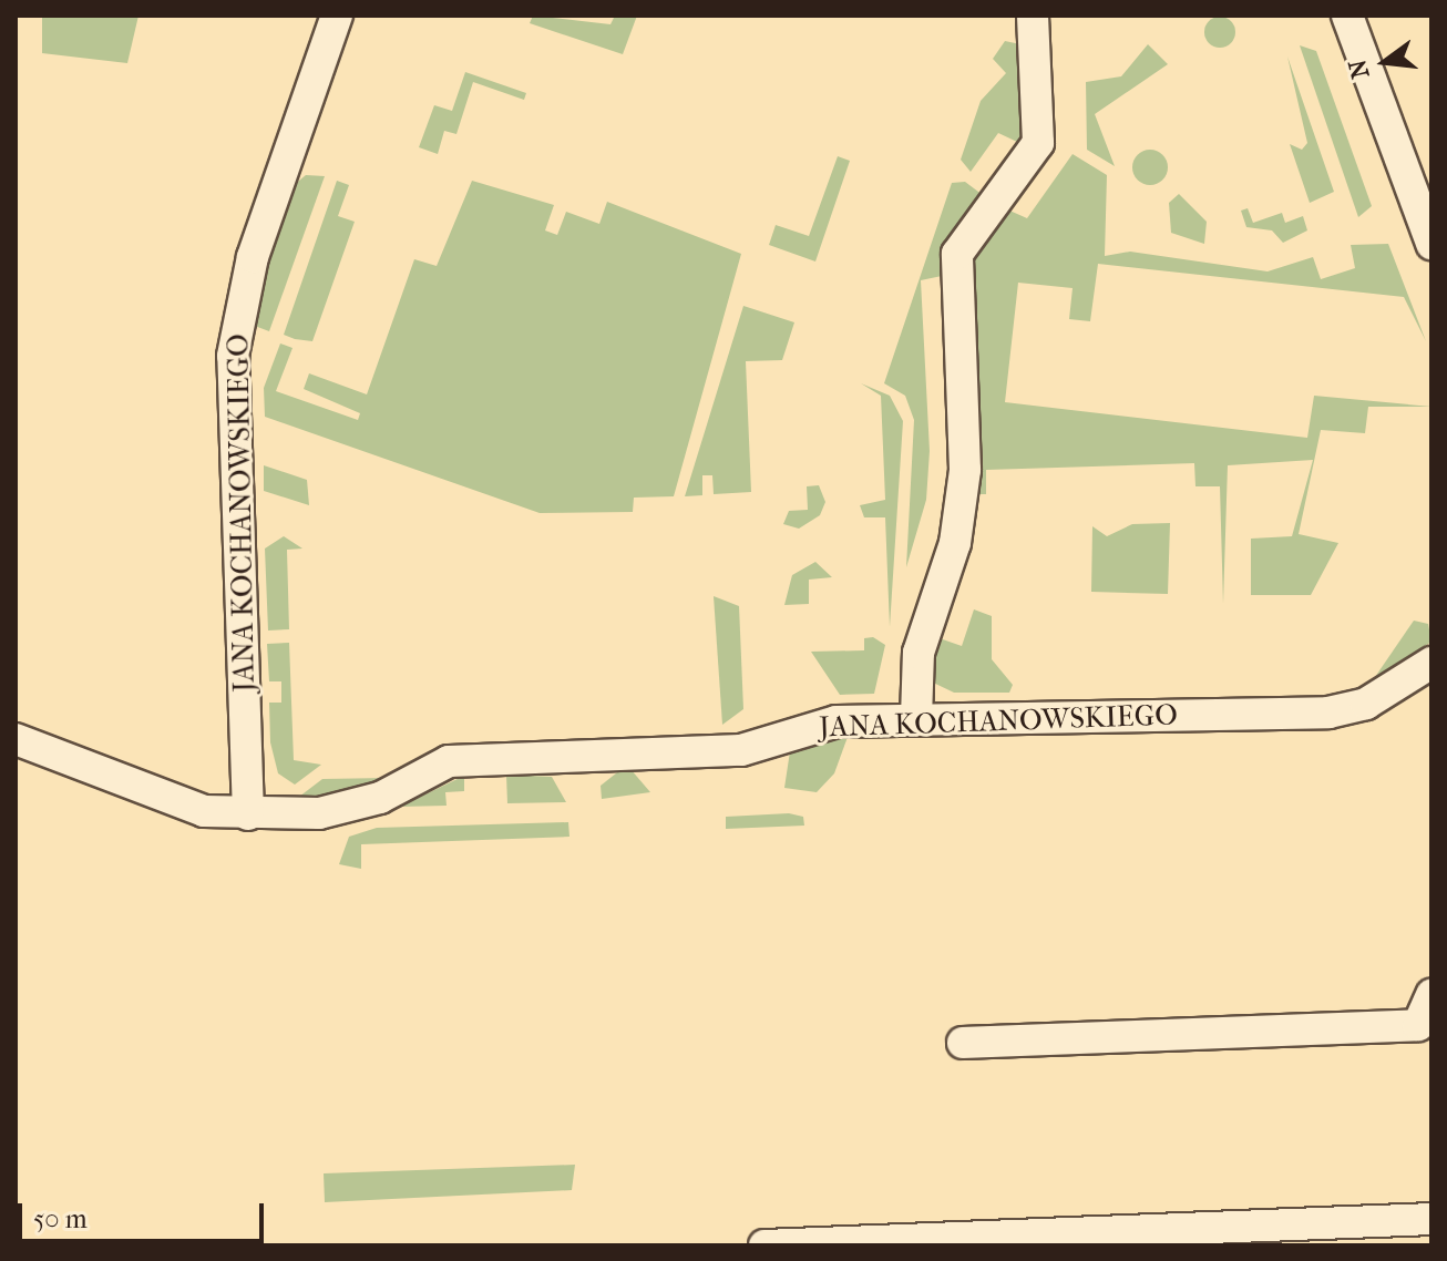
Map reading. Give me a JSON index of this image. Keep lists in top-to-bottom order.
{
  "streets": {
    "street": ["JANA KOCHANOWSKIEGO"]
  },
  "scale_bar": "50 m",
  "north": "left"
}
